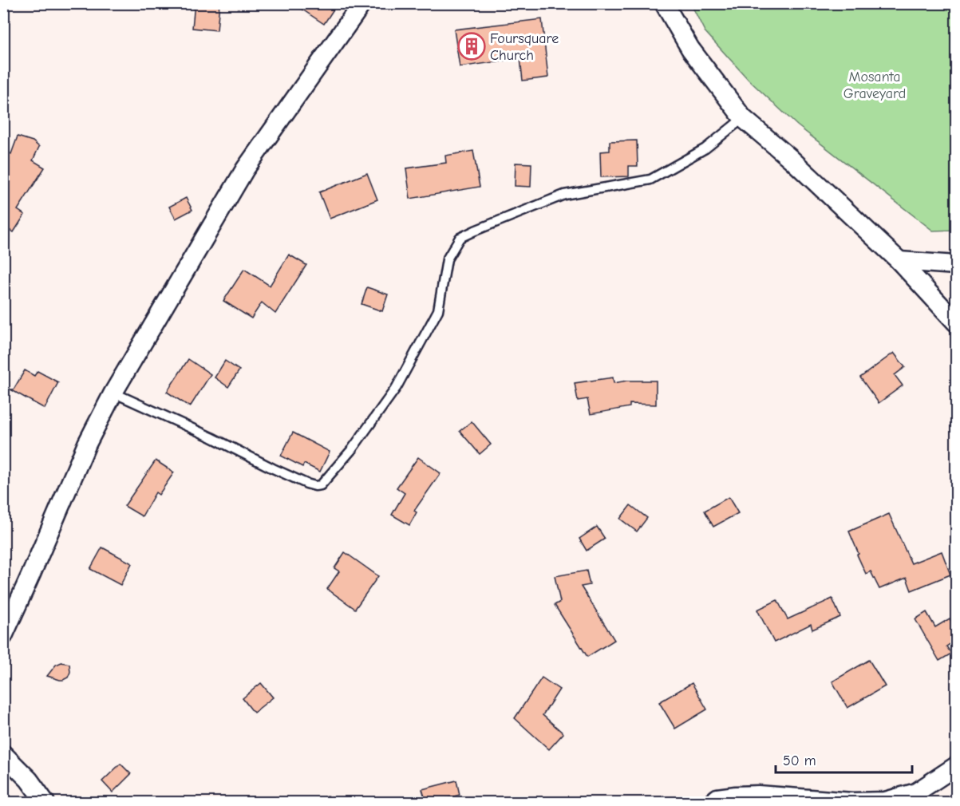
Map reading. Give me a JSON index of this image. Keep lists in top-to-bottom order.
{
  "parks": ["Mosanta Graveyard"],
  "places": {
    "building": ["Foursquare Church"]
  },
  "scale_bar": "50 m"
}
